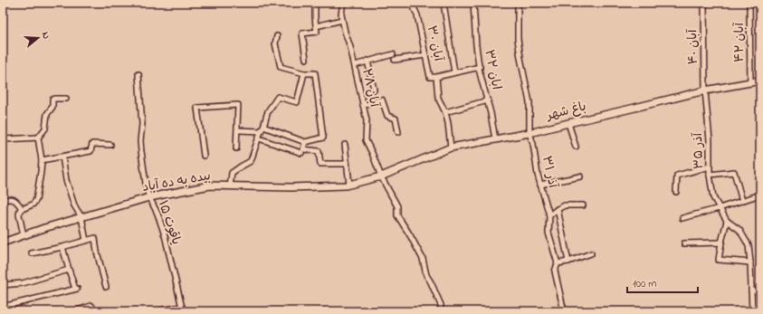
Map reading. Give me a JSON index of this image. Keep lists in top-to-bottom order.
{
  "streets": {
    "main road": ["باغ شهر", "بیده به ده آباد"],
    "street": [
      "آبان ۴۲",
      "آبان ۳۰",
      "آبان ۴۰",
      "ابان ۳۲",
      "آبان ۲۸",
      "آذر ۳۵",
      "آذر ۳۱",
      "یاقوت ۱۵"
    ]
  },
  "crossings": [
    ["آبان ۴۲", "باغ شهر"],
    ["آبان ۳۰", "باغ شهر"],
    ["آبان ۴۰", "باغ شهر"],
    ["آبان ۴۰", "آذر ۳۵"],
    ["ابان ۳۲", "باغ شهر"],
    ["آبان ۲۸", "باغ شهر"],
    ["آبان ۲۸", "بیده به ده آباد"],
    ["باغ شهر", "آذر ۳۵"],
    ["باغ شهر", "آذر ۳۱"],
    ["باغ شهر", "بیده به ده آباد"],
    ["بیده به ده آباد", "یاقوت ۱۵"]
  ],
  "scale_bar": "100 m",
  "north": "right"
}
